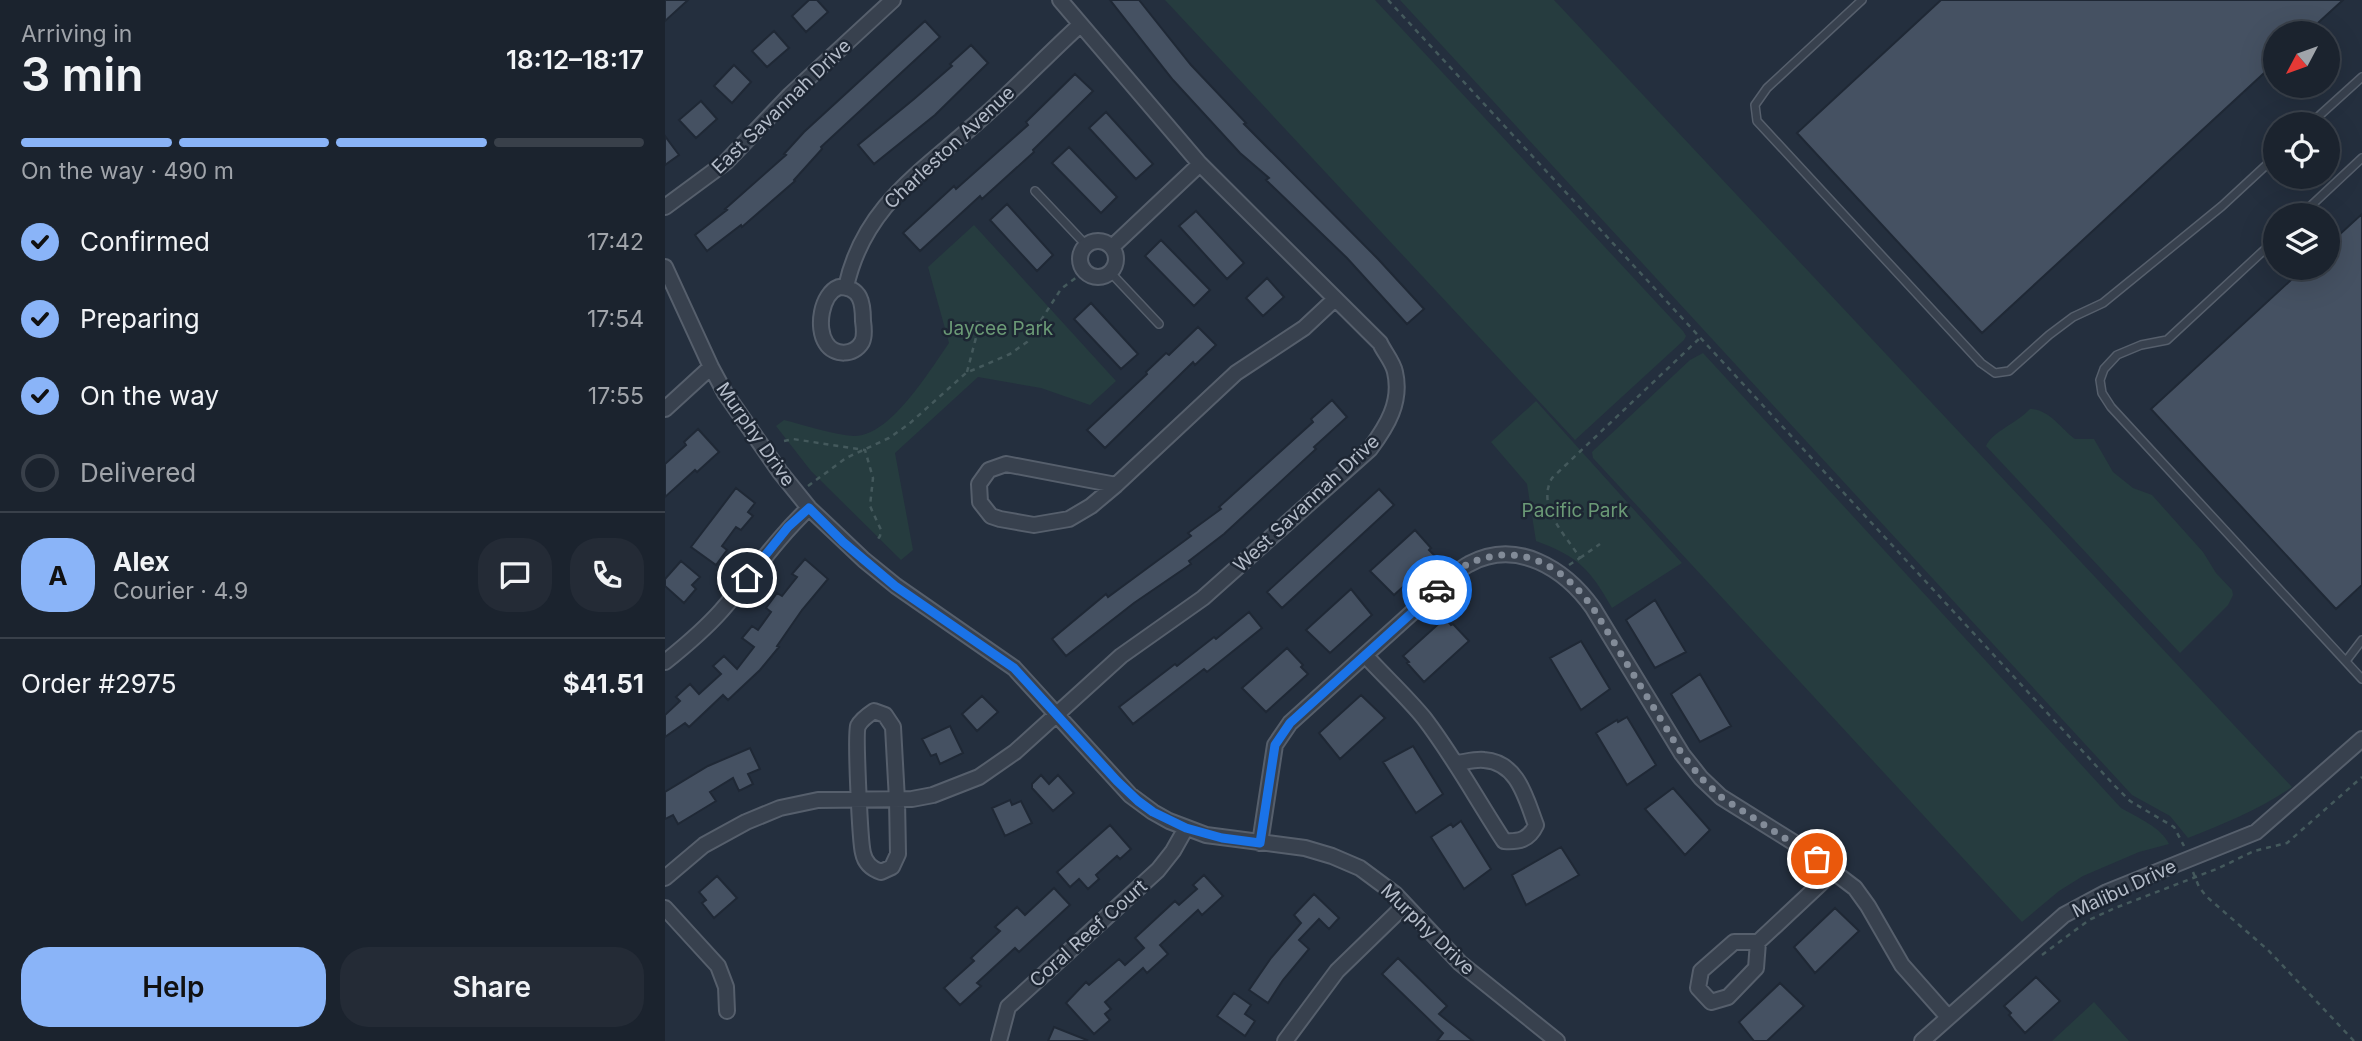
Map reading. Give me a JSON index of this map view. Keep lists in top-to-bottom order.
{
  "streets": {
    "street": [
      "East Savannah Drive",
      "Charleston Avenue",
      "Murphy Drive",
      "West Savannah Drive",
      "Malibu Drive",
      "Coral Reef Court"
    ]
  },
  "crossings": [
    ["Murphy Drive", "West Savannah Drive"],
    ["Murphy Drive", "Coral Reef Court"]
  ],
  "parks": ["Jaycee Park", "Pacific Park"],
  "north": "bottom left",
  "page": {
    "heading": ["3 min", "Arriving in", "18:12–18:17"],
    "panel": [
      "Alex",
      "Courier · 4.9",
      "Order #2975",
      "$41.51"
    ],
    "bar": "On the way · 490 m",
    "list": [
      ["Confirmed", "17:42"],
      ["Preparing", "17:54"],
      ["On the way", "17:55"],
      "Delivered"
    ],
    "round": "A",
    "buttons": ["Help", "Share"]
  }
}
